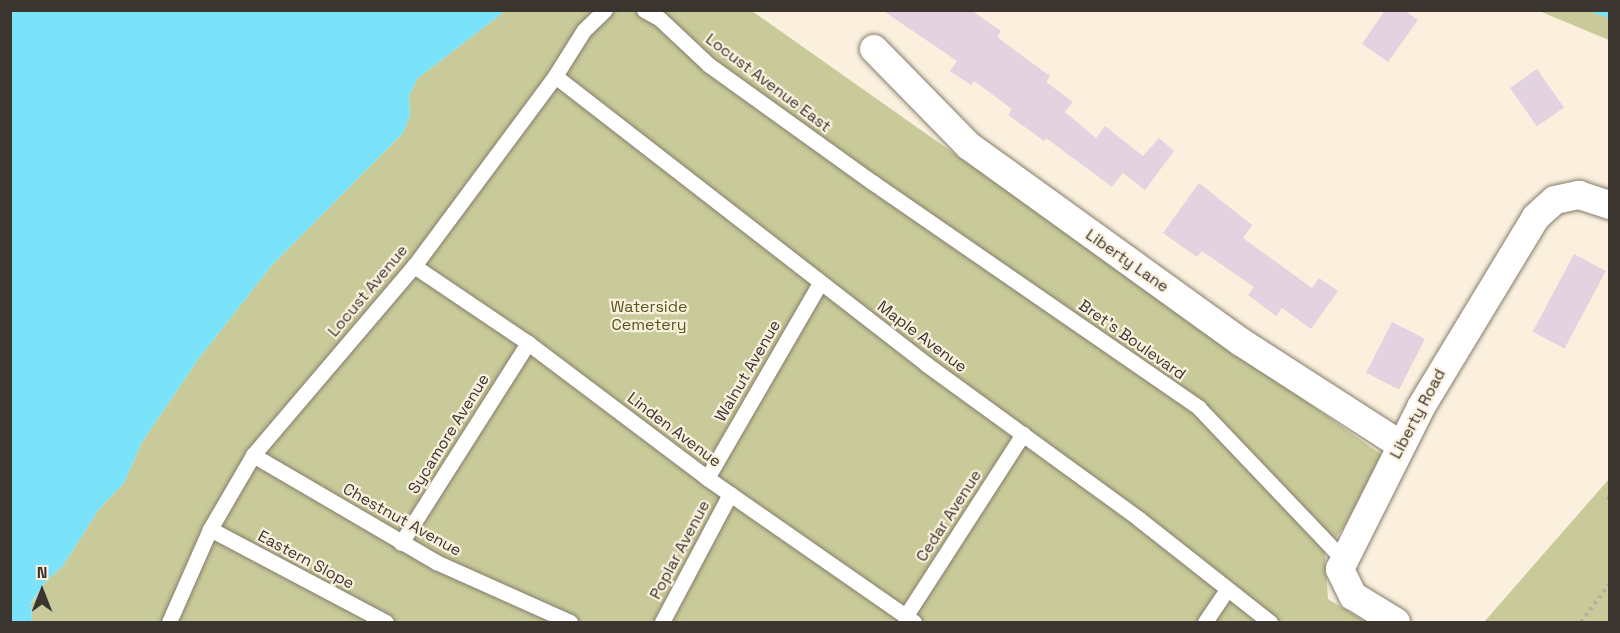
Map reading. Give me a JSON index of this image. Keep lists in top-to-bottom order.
{
  "streets": {
    "street": ["Liberty Lane", "Liberty Road"],
    "lane": [
      "Locust Avenue East",
      "Locust Avenue",
      "Maple Avenue",
      "Bret's Boulevard",
      "Walnut Avenue",
      "Linden Avenue",
      "Sycamore Avenue",
      "Cedar Avenue",
      "Chestnut Avenue",
      "Poplar Avenue",
      "Eastern Slope"
    ]
  },
  "crossings": [
    ["Locust Avenue East", "Bret's Boulevard"],
    ["Liberty Lane", "Liberty Road"],
    ["Locust Avenue", "Maple Avenue"],
    ["Locust Avenue", "Linden Avenue"],
    ["Locust Avenue", "Chestnut Avenue"],
    ["Locust Avenue", "Eastern Slope"],
    ["Maple Avenue", "Walnut Avenue"],
    ["Maple Avenue", "Cedar Avenue"],
    ["Bret's Boulevard", "Liberty Road"],
    ["Walnut Avenue", "Linden Avenue"],
    ["Linden Avenue", "Sycamore Avenue"],
    ["Linden Avenue", "Cedar Avenue"],
    ["Linden Avenue", "Poplar Avenue"],
    ["Sycamore Avenue", "Chestnut Avenue"]
  ],
  "parks": ["Waterside Cemetery"],
  "north": "top"
}
